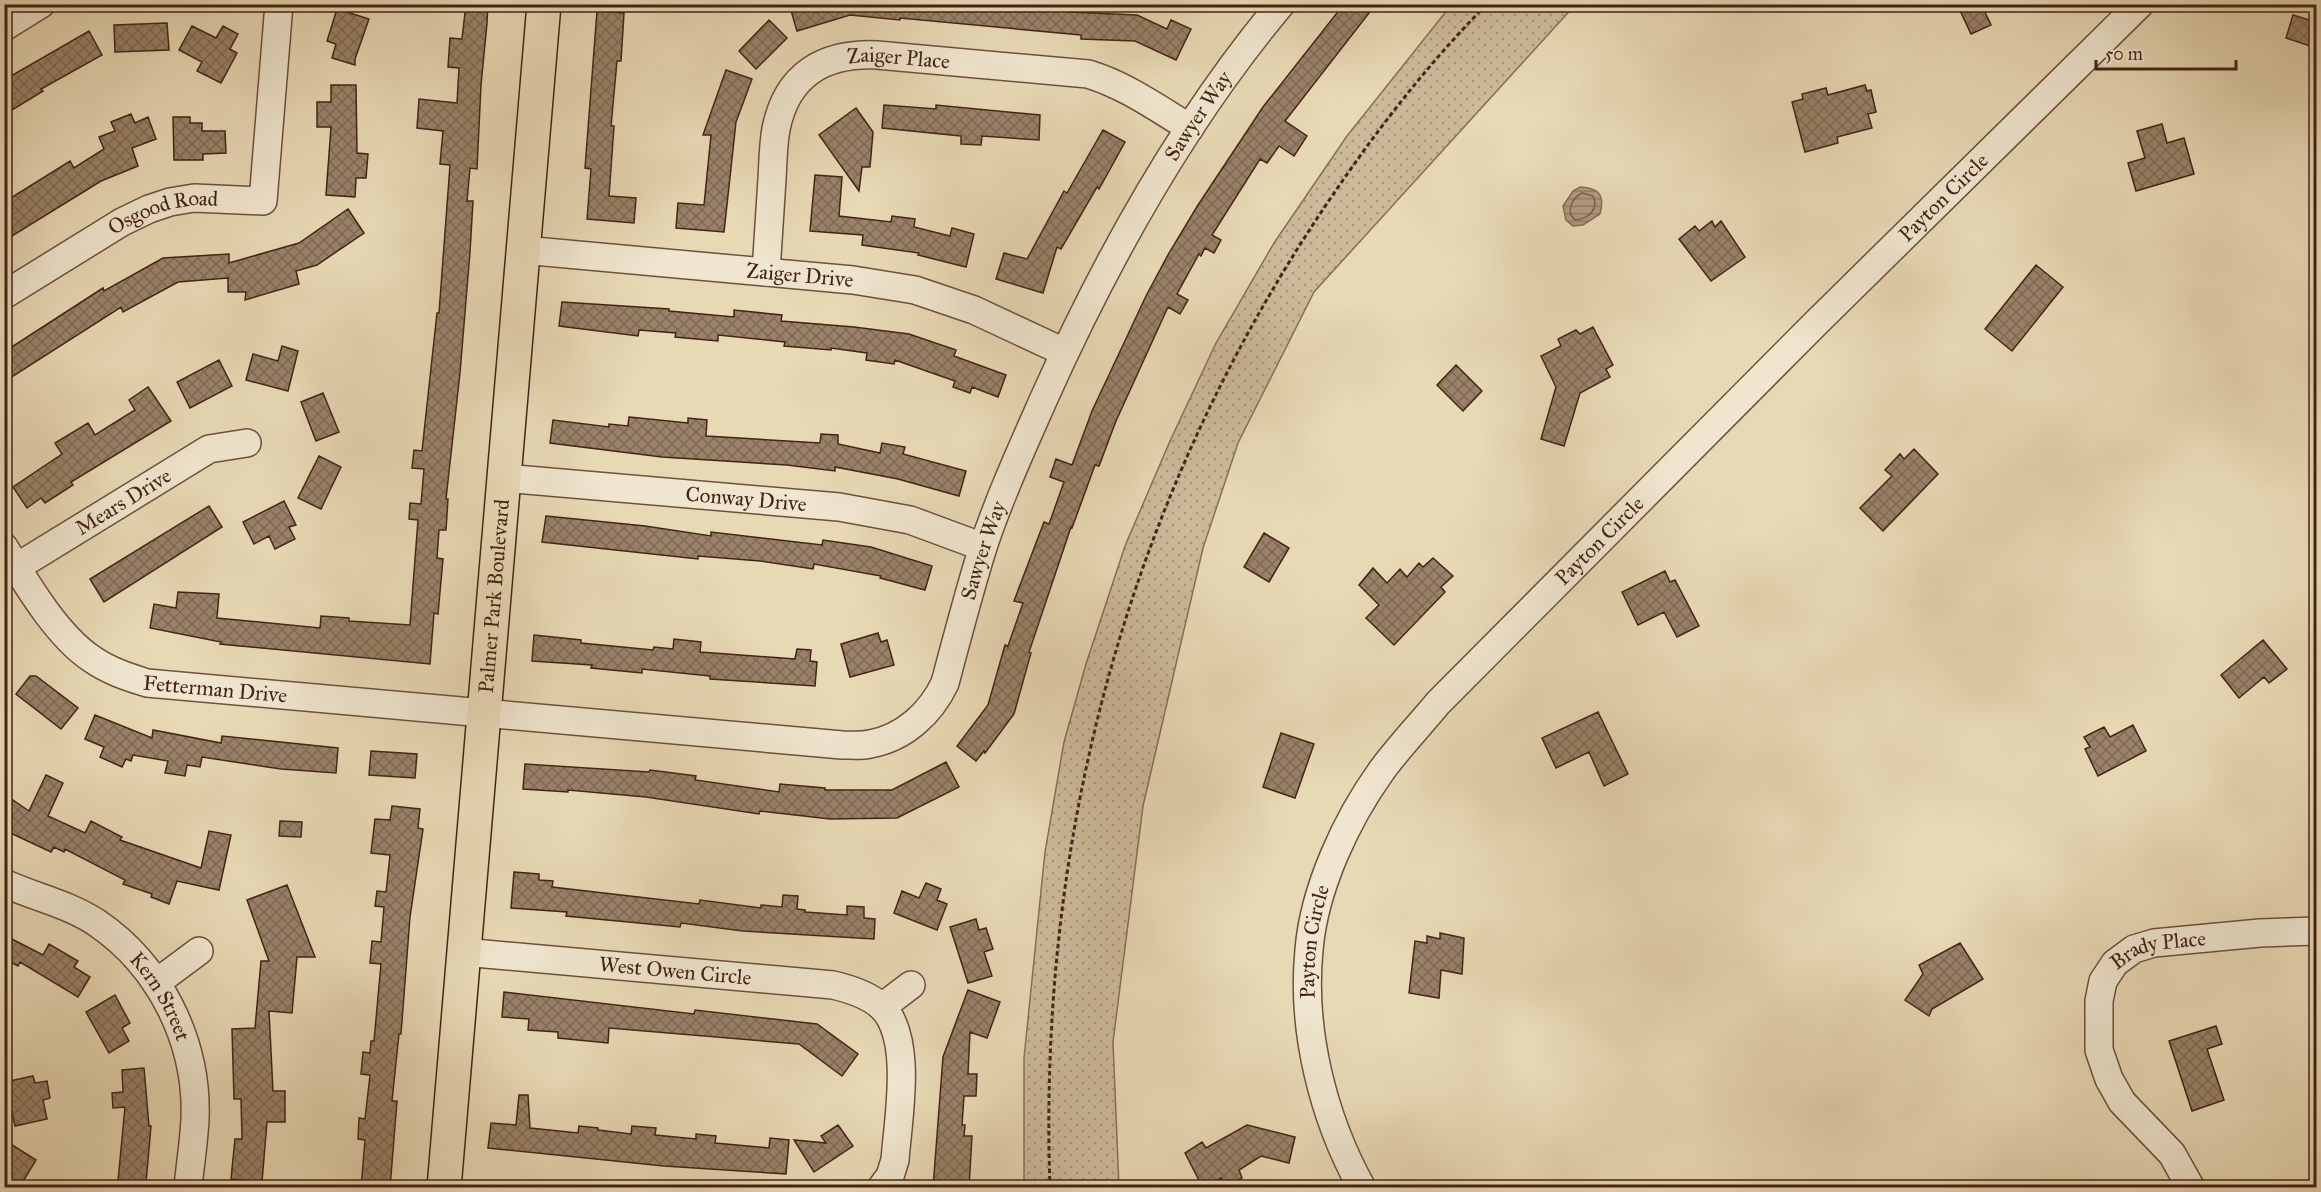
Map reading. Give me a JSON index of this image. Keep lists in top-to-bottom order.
{
  "streets": {
    "main road": ["Palmer Park Boulevard"],
    "street": [
      "Zaiger Place",
      "Sawyer Way",
      "Payton Circle",
      "Osgood Road",
      "Zaiger Drive",
      "Conway Drive",
      "Mears Drive",
      "Fetterman Drive",
      "Brady Place",
      "West Owen Circle",
      "Kern Street"
    ]
  },
  "crossings": [
    ["Zaiger Place", "Sawyer Way"],
    ["Zaiger Place", "Zaiger Drive"],
    ["Sawyer Way", "Zaiger Drive"],
    ["Sawyer Way", "Conway Drive"],
    ["Sawyer Way", "Palmer Park Boulevard"],
    ["Sawyer Way", "Fetterman Drive"],
    ["Zaiger Drive", "Palmer Park Boulevard"],
    ["Conway Drive", "Palmer Park Boulevard"],
    ["Mears Drive", "Fetterman Drive"],
    ["Palmer Park Boulevard", "Fetterman Drive"],
    ["Palmer Park Boulevard", "West Owen Circle"]
  ],
  "scale_bar": "50 m"
}
